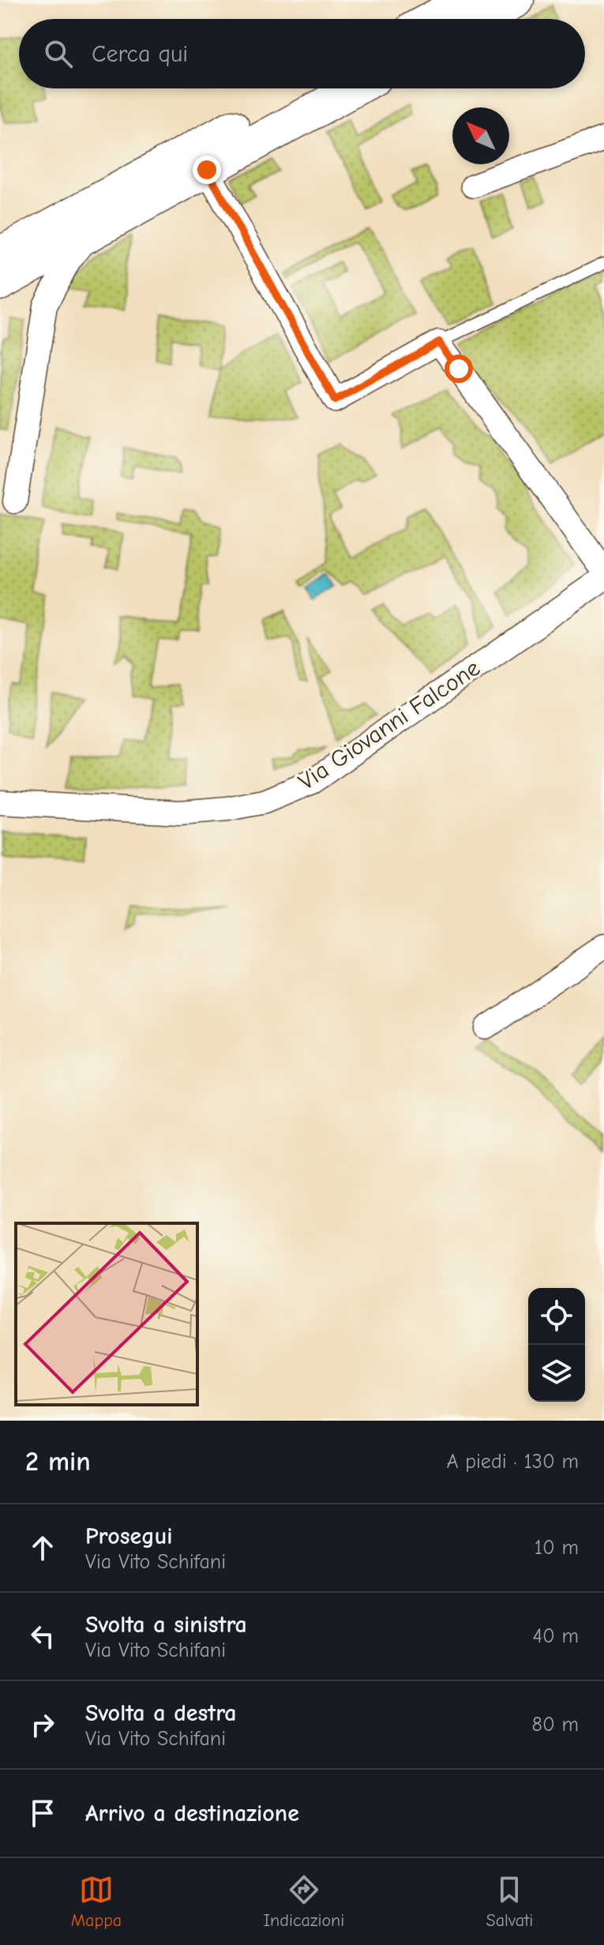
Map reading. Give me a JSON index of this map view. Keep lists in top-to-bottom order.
{
  "streets": {
    "street": ["Via Giovanni Falcone"]
  },
  "north": "top left",
  "page": {
    "search": "Cerca qui",
    "heading": ["2 min", "A piedi · 130 m"],
    "list": [
      ["Prosegui", "Via Vito Schifani", "10 m"],
      ["Svolta a sinistra", "Via Vito Schifani", "40 m"],
      ["Svolta a destra", "Via Vito Schifani", "80 m"],
      "Arrivo a destinazione"
    ],
    "nav": ["Mappa", "Indicazioni", "Salvati"]
  }
}
